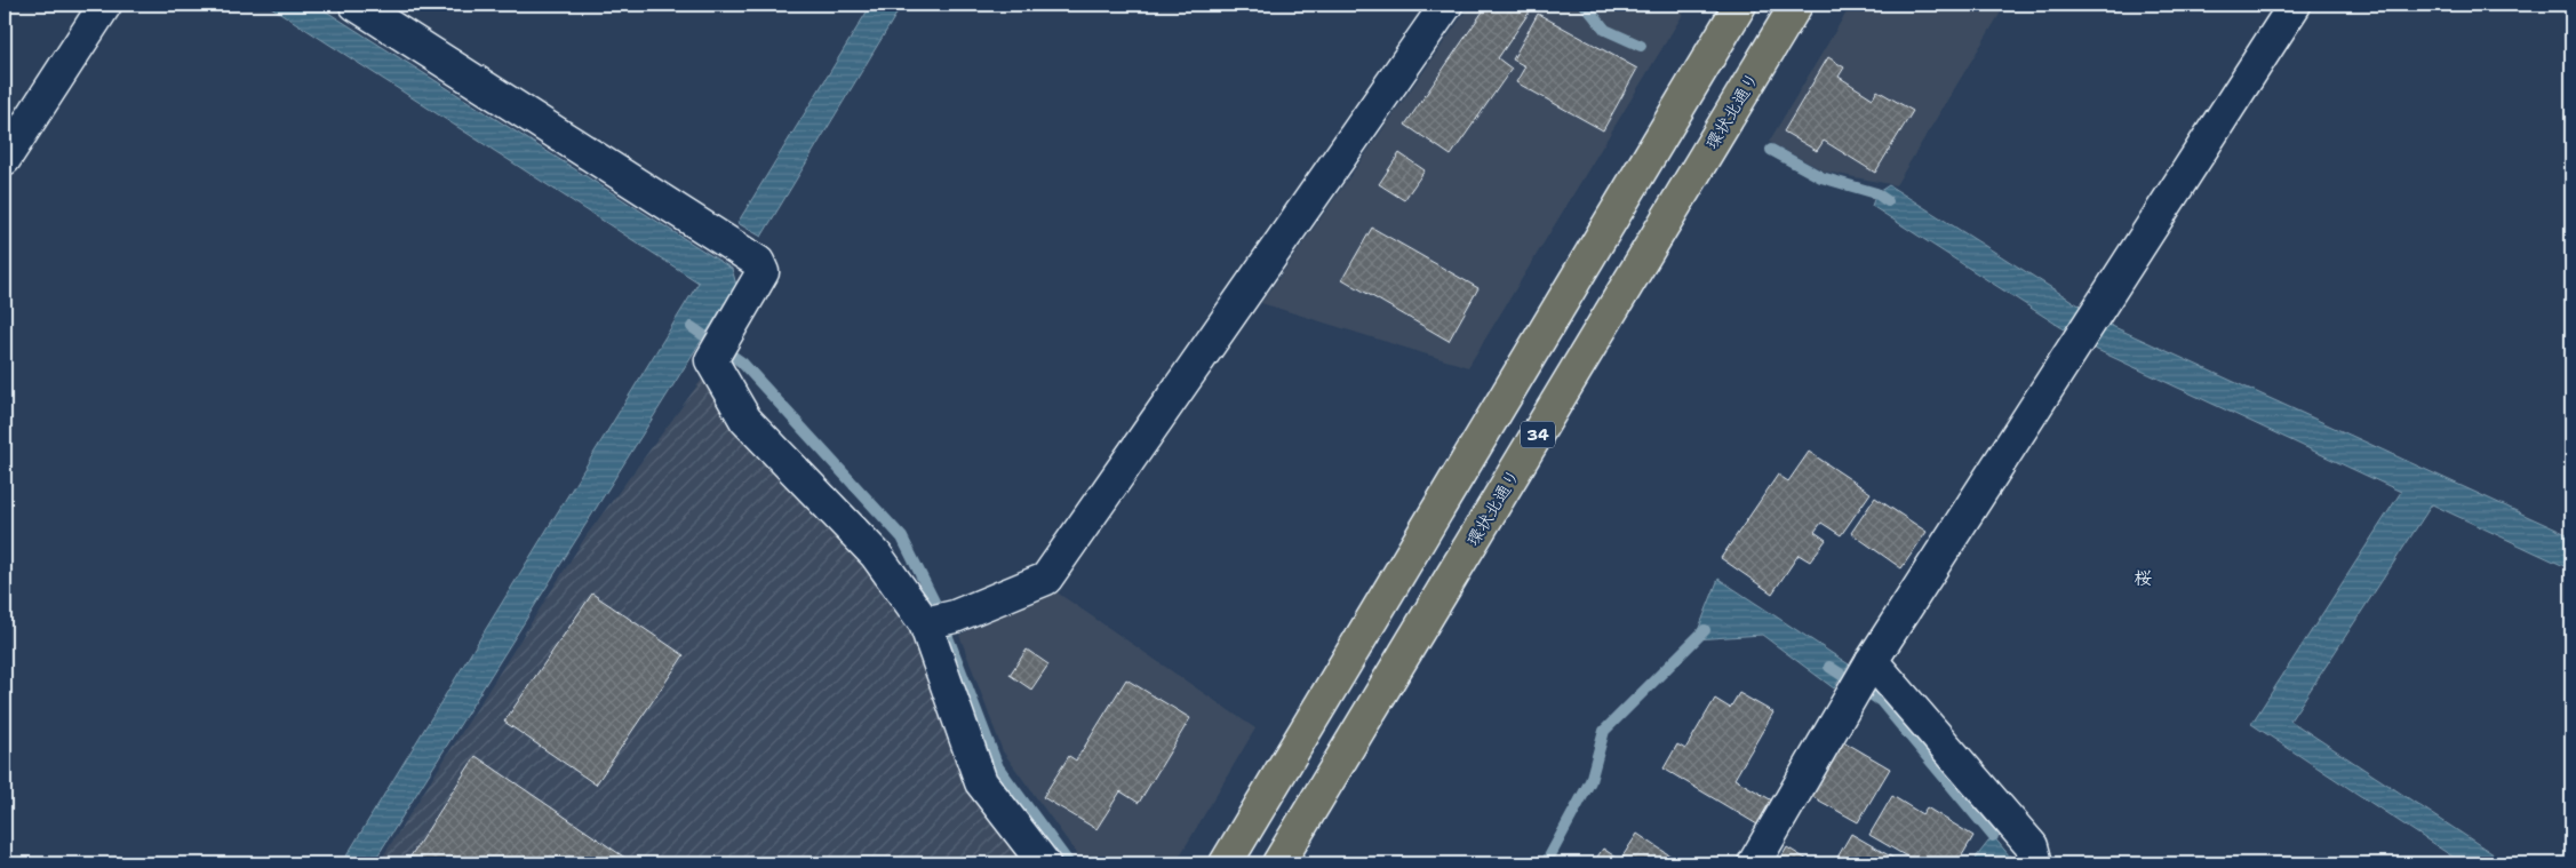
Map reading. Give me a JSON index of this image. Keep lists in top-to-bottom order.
{
  "streets": {
    "highway": ["環状北通り", "34"]
  },
  "districts": ["桜"]
}
